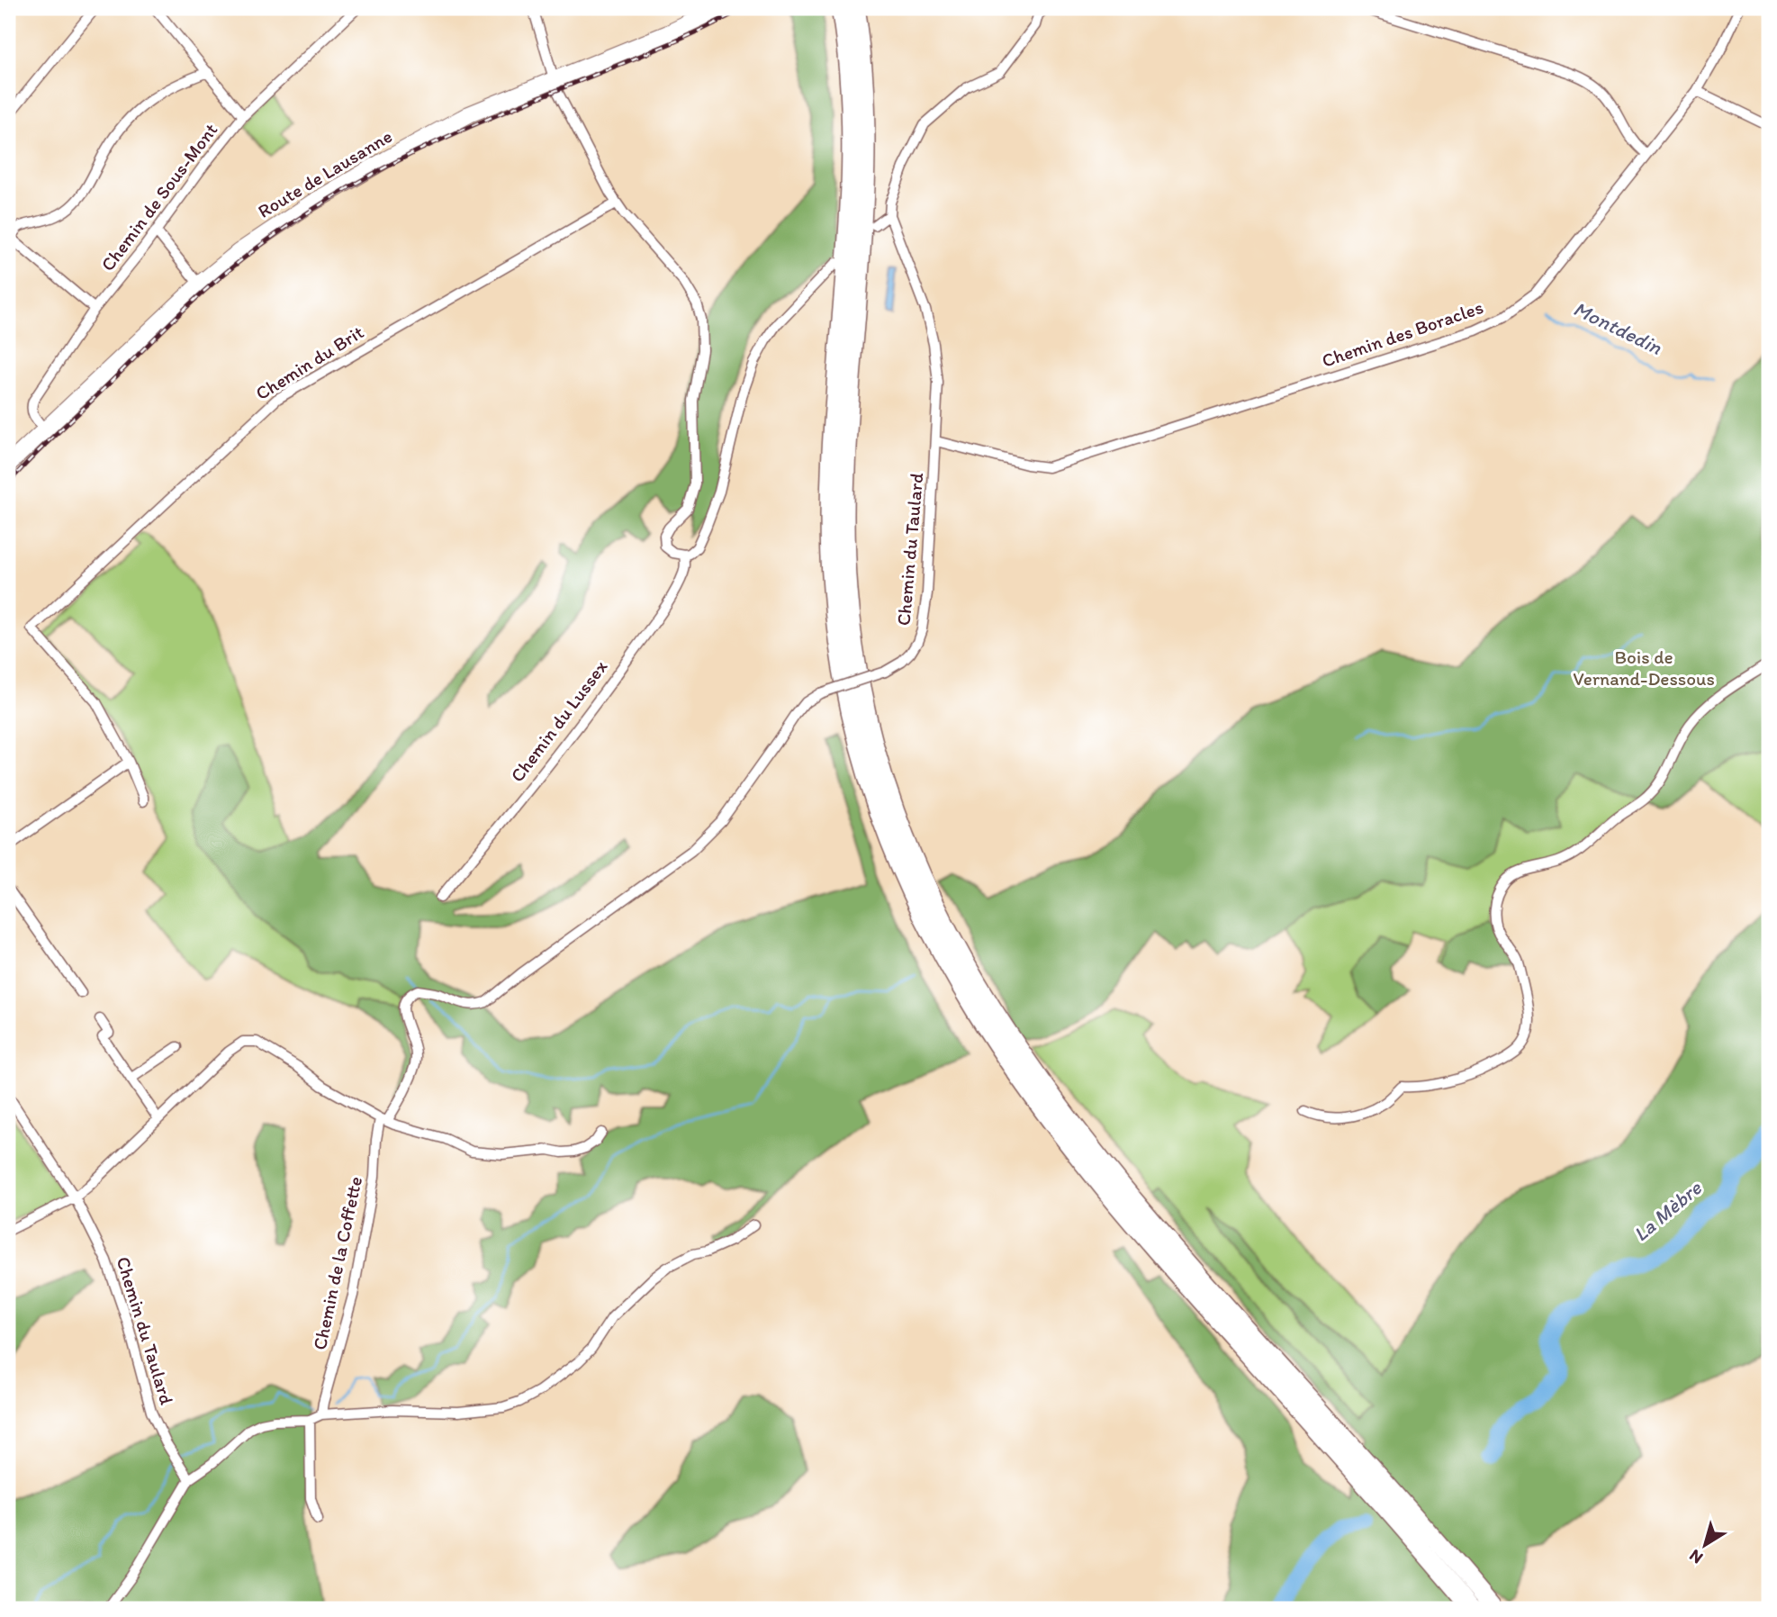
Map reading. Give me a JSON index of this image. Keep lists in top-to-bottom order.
{
  "streets": {
    "main road": ["Route de Lausanne"],
    "street": [
      "Chemin de Sous-Mont",
      "Chemin des Boracles",
      "Chemin du Brit",
      "Chemin du Taulard",
      "Chemin du Lussex",
      "Chemin de la Coffette"
    ]
  },
  "crossings": [
    ["Route de Lausanne", "Chemin de Sous-Mont"],
    ["Chemin des Boracles", "Chemin du Taulard"],
    ["Chemin du Taulard", "Chemin de la Coffette"]
  ],
  "water": ["Montdedin", "La Mèbre"],
  "parks": ["Bois de Vernand-Dessous"],
  "north": "bottom left"
}
